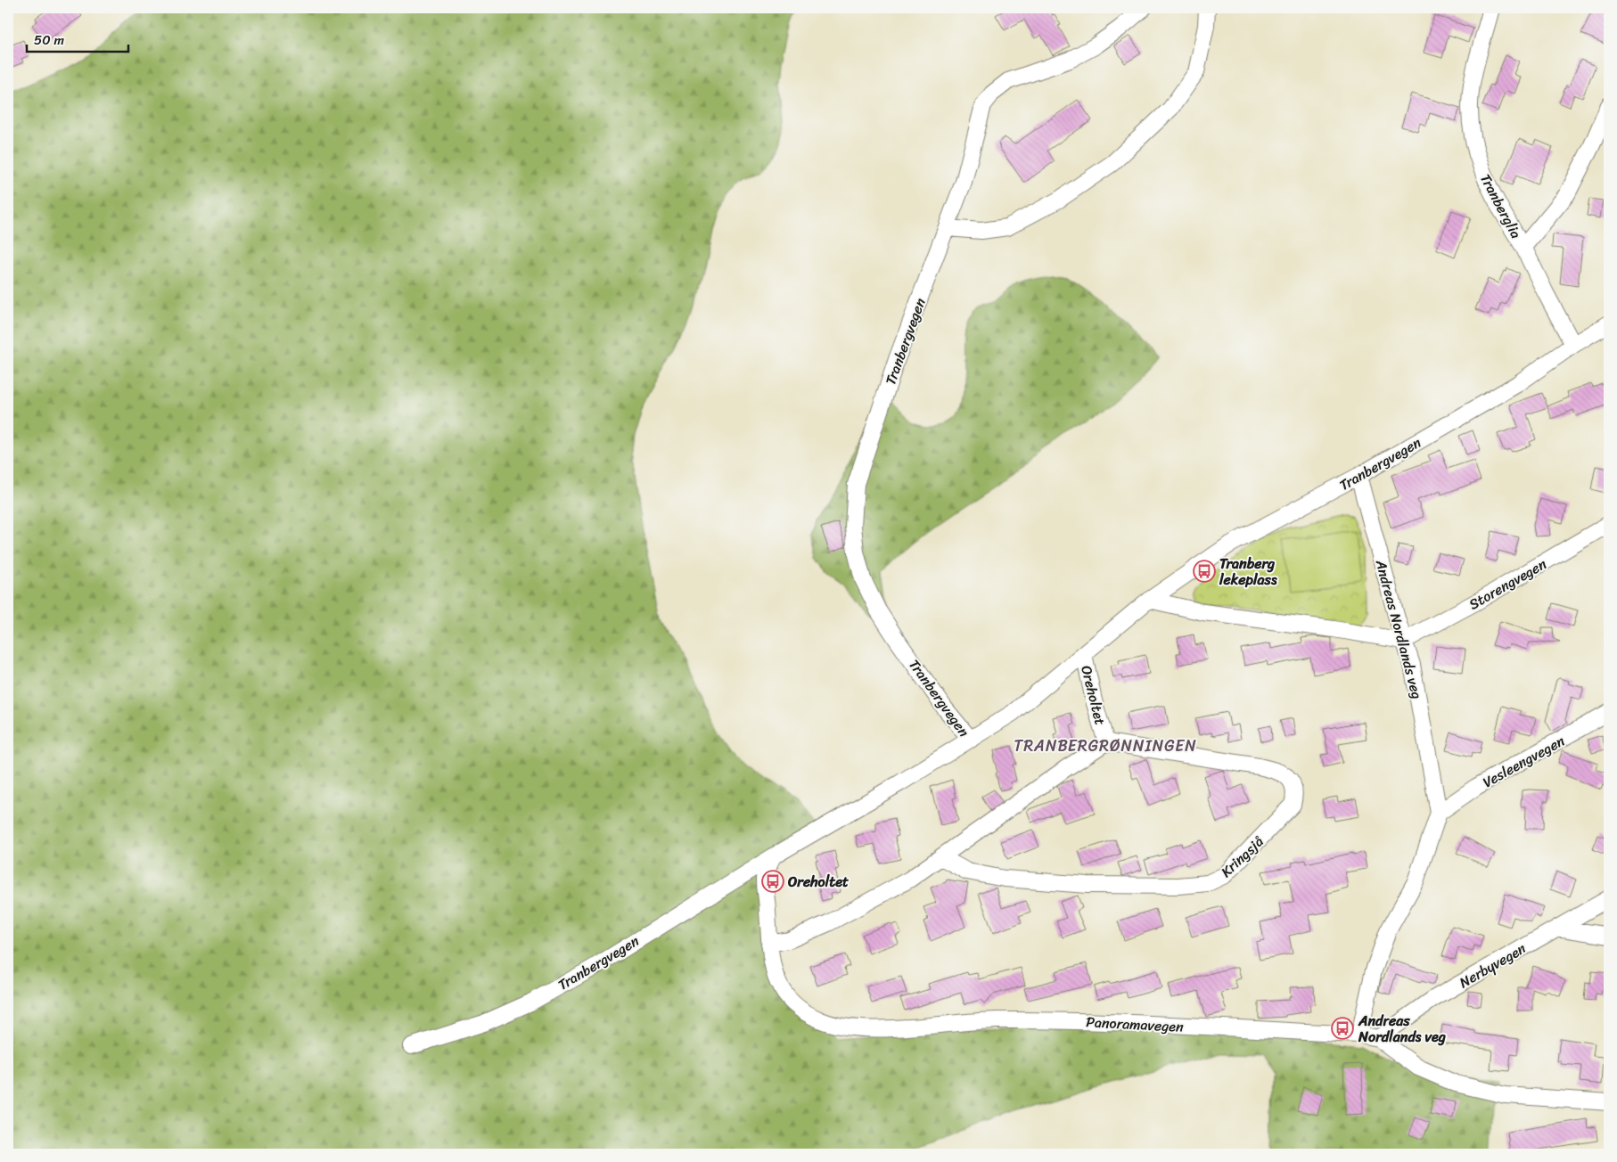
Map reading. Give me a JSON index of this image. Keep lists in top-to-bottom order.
{
  "streets": {
    "street": [
      "Tranberglia",
      "Tranbergvegen",
      "Storengvegen",
      "Andreas Nordlands veg",
      "Oreholtet",
      "Vesleengvegen",
      "Kringsjå",
      "Nerbyvegen",
      "Panoramavegen"
    ]
  },
  "crossings": [
    ["Tranberglia", "Tranbergvegen"],
    ["Tranbergvegen", "Andreas Nordlands veg"],
    ["Tranbergvegen", "Oreholtet"],
    ["Tranbergvegen", "Panoramavegen"],
    ["Storengvegen", "Andreas Nordlands veg"],
    ["Andreas Nordlands veg", "Vesleengvegen"],
    ["Andreas Nordlands veg", "Panoramavegen"],
    ["Oreholtet", "Kringsjå"],
    ["Oreholtet", "Panoramavegen"],
    ["Nerbyvegen", "Panoramavegen"]
  ],
  "districts": ["TRANBERGRØNNINGEN"],
  "places": {
    "bus stop": ["Tranberg lekeplass", "Oreholtet", "Andreas Nordlands veg"]
  },
  "scale_bar": "50 m"
}
